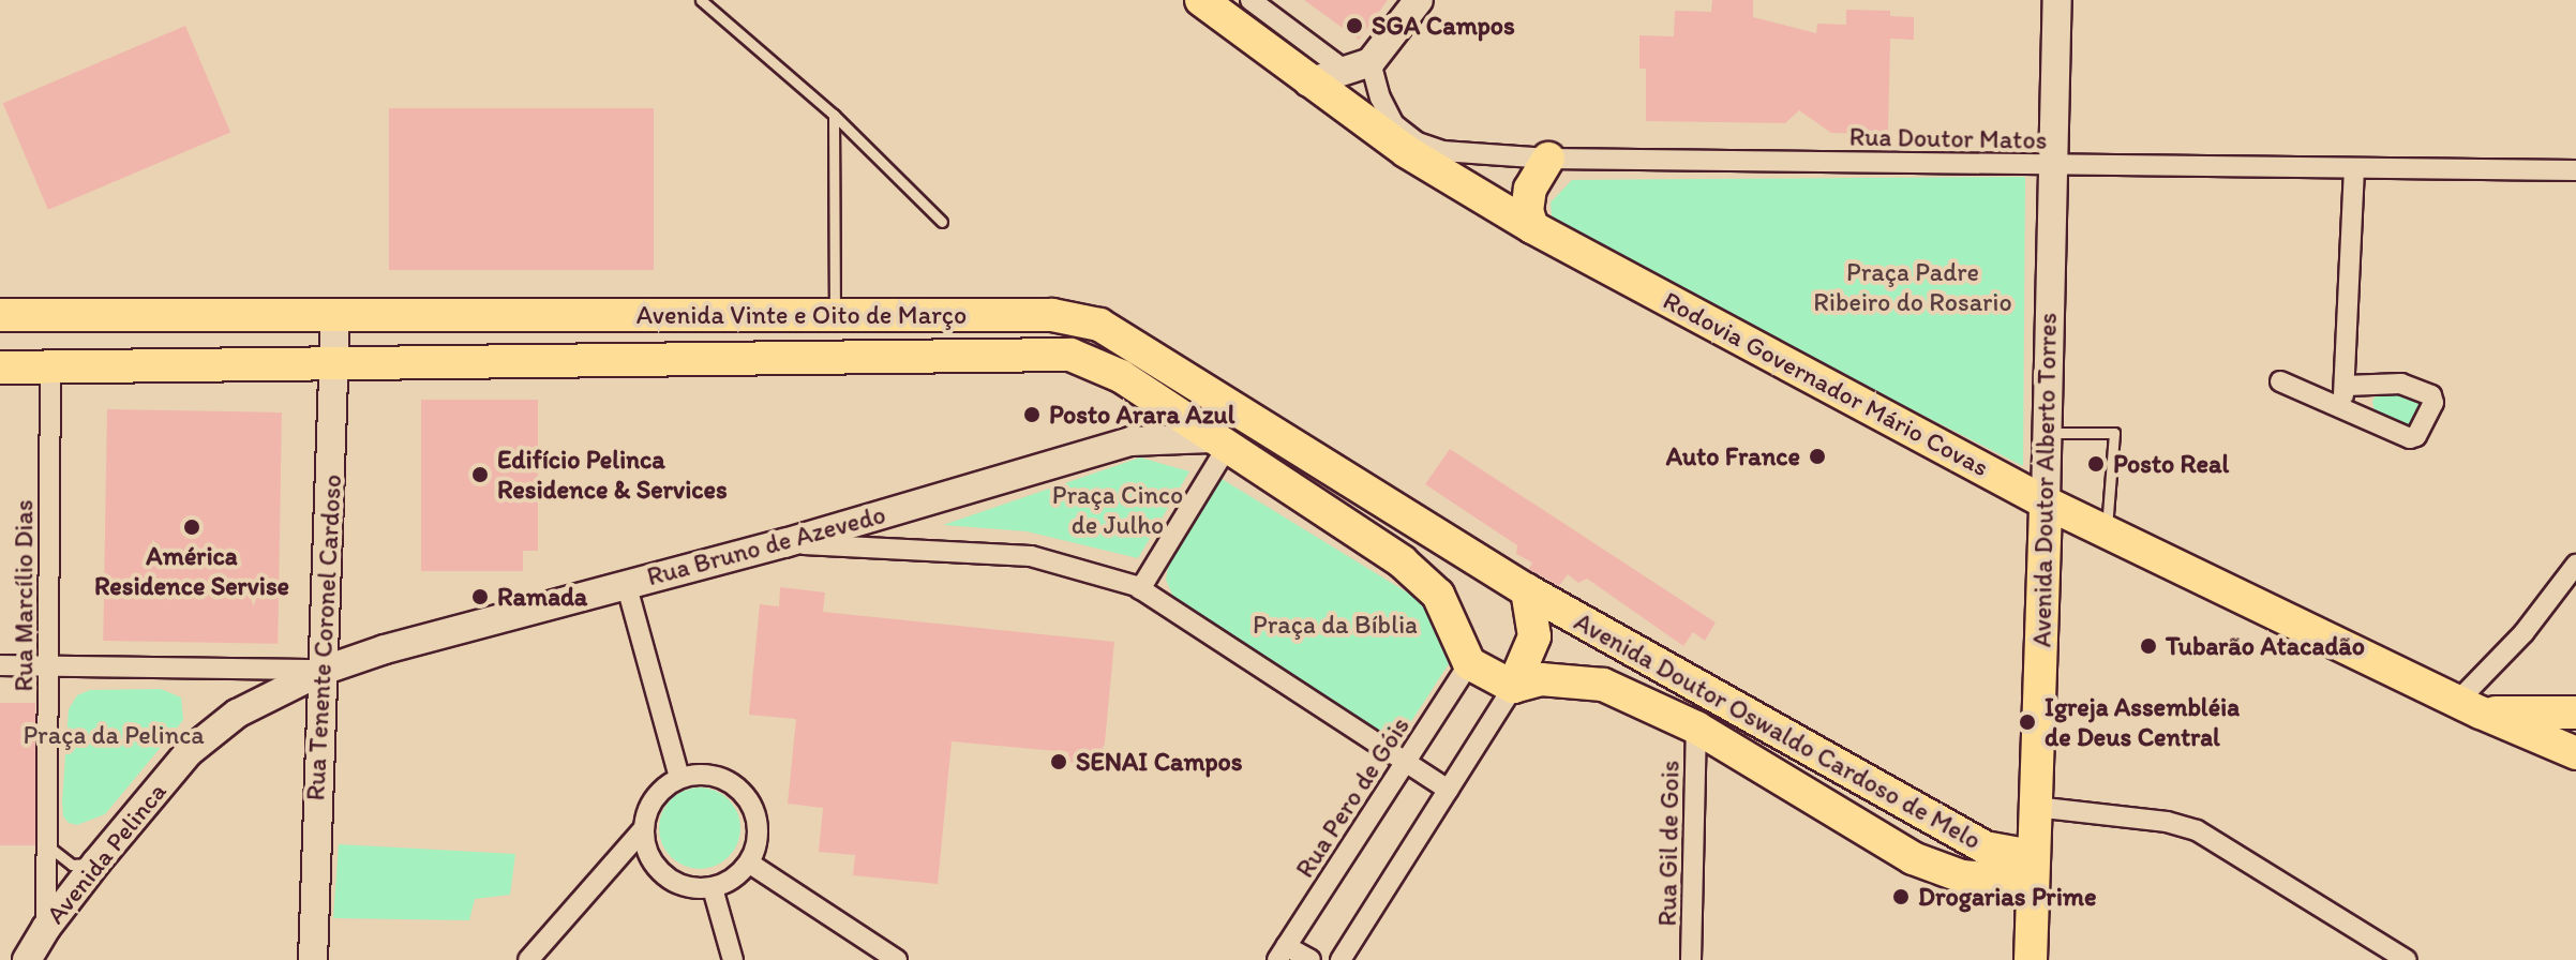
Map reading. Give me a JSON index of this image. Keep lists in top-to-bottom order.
{
  "streets": {
    "main road": [
      "Avenida Vinte e Oito de Março",
      "Rodovia Governador Mário Covas",
      "Avenida Doutor Alberto Torres",
      "Rua Bruno de Azevedo",
      "Rua Tenente Coronel Cardoso",
      "Avenida Doutor Oswaldo Cardoso de Melo",
      "Avenida Pelinca"
    ],
    "street": [
      "Rua Doutor Matos",
      "Rua Marcílio Dias",
      "Rua Pero de Góis",
      "Rua Gil de Gois"
    ]
  },
  "crossings": [
    ["Rua Doutor Matos", "Avenida Doutor Alberto Torres"],
    ["Avenida Vinte e Oito de Março", "Rua Bruno de Azevedo"],
    ["Avenida Vinte e Oito de Março", "Rua Marcílio Dias"],
    ["Avenida Vinte e Oito de Março", "Rua Tenente Coronel Cardoso"],
    ["Avenida Vinte e Oito de Março", "Avenida Doutor Oswaldo Cardoso de Melo"],
    ["Rodovia Governador Mário Covas", "Avenida Doutor Alberto Torres"],
    ["Avenida Doutor Alberto Torres", "Avenida Doutor Oswaldo Cardoso de Melo"],
    ["Rua Bruno de Azevedo", "Rua Tenente Coronel Cardoso"],
    ["Rua Bruno de Azevedo", "Avenida Pelinca"],
    ["Rua Marcílio Dias", "Avenida Pelinca"],
    ["Rua Tenente Coronel Cardoso", "Avenida Pelinca"],
    ["Avenida Doutor Oswaldo Cardoso de Melo", "Rua Gil de Gois"]
  ],
  "parks": [
    "Praça Padre Ribeiro do Rosario",
    "Praça Cinco de Julho",
    "Praça da Bíblia",
    "Praça da Pelinca"
  ],
  "places": [
    "SGA Campos",
    "Posto Arara Azul",
    "Auto France",
    "Posto Real",
    "Edifício Pelinca Residence & Services",
    "América Residence Servise",
    "Ramada",
    "Tubarão Atacadão",
    "Igreja Assembléia de Deus Central",
    "SENAI Campos",
    "Drogarias Prime"
  ]
}
